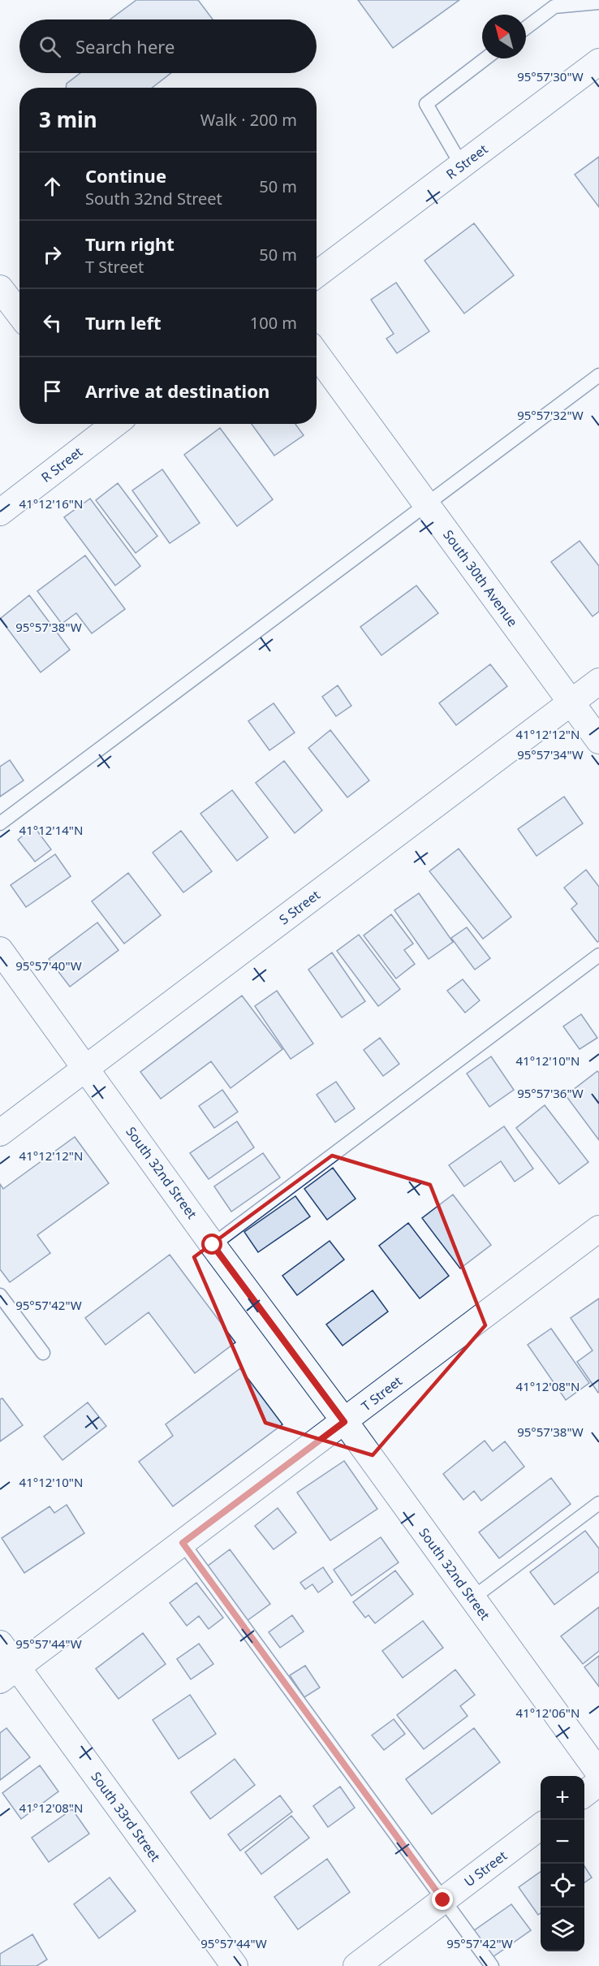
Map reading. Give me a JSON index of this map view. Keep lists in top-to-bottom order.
{
  "streets": {
    "street": [
      "R Street",
      "South 30th Avenue",
      "S Street",
      "South 32nd Street",
      "T Street",
      "South 33rd Street",
      "U Street"
    ]
  },
  "crossings": [
    ["South 30th Avenue", "S Street"],
    ["S Street", "South 32nd Street"],
    ["South 32nd Street", "T Street"],
    ["T Street", "South 33rd Street"]
  ],
  "north": "top left",
  "page": {
    "search": "Search here",
    "heading": ["3 min", "Walk · 200 m"],
    "list": [
      ["Continue", "South 32nd Street", "50 m"],
      ["Turn right", "T Street", "50 m"],
      ["Turn left", "100 m"],
      "Arrive at destination"
    ],
    "map_buttons": ["+", "−"]
  },
  "coordinates": [
    "95°57'30\"W",
    "95°57'32\"W",
    "41°12'16\"N",
    "95°57'38\"W",
    "41°12'12\"N",
    "95°57'34\"W",
    "41°12'14\"N",
    "95°57'40\"W",
    "41°12'10\"N",
    "95°57'36\"W",
    "95°57'42\"W",
    "41°12'08\"N",
    "95°57'44\"W",
    "41°12'06\"N"
  ]
}
